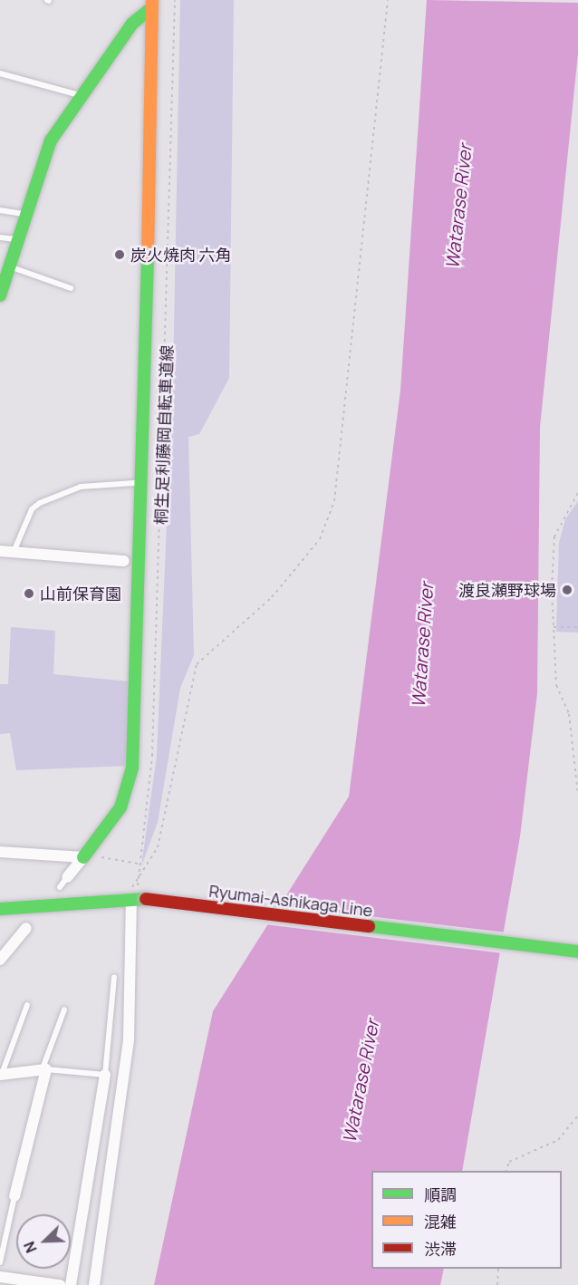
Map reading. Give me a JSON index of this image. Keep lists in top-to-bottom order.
{
  "streets": {
    "street": ["Ryumai-Ashikaga Line"],
    "path": ["桐生足利藤岡自転車道線"]
  },
  "water": ["Watarase River"],
  "places": ["炭火焼肉 六角", "渡良瀬野球場", "山前保育園"],
  "legend": ["順調", "混雑", "渋滞"],
  "north": "bottom left"
}
